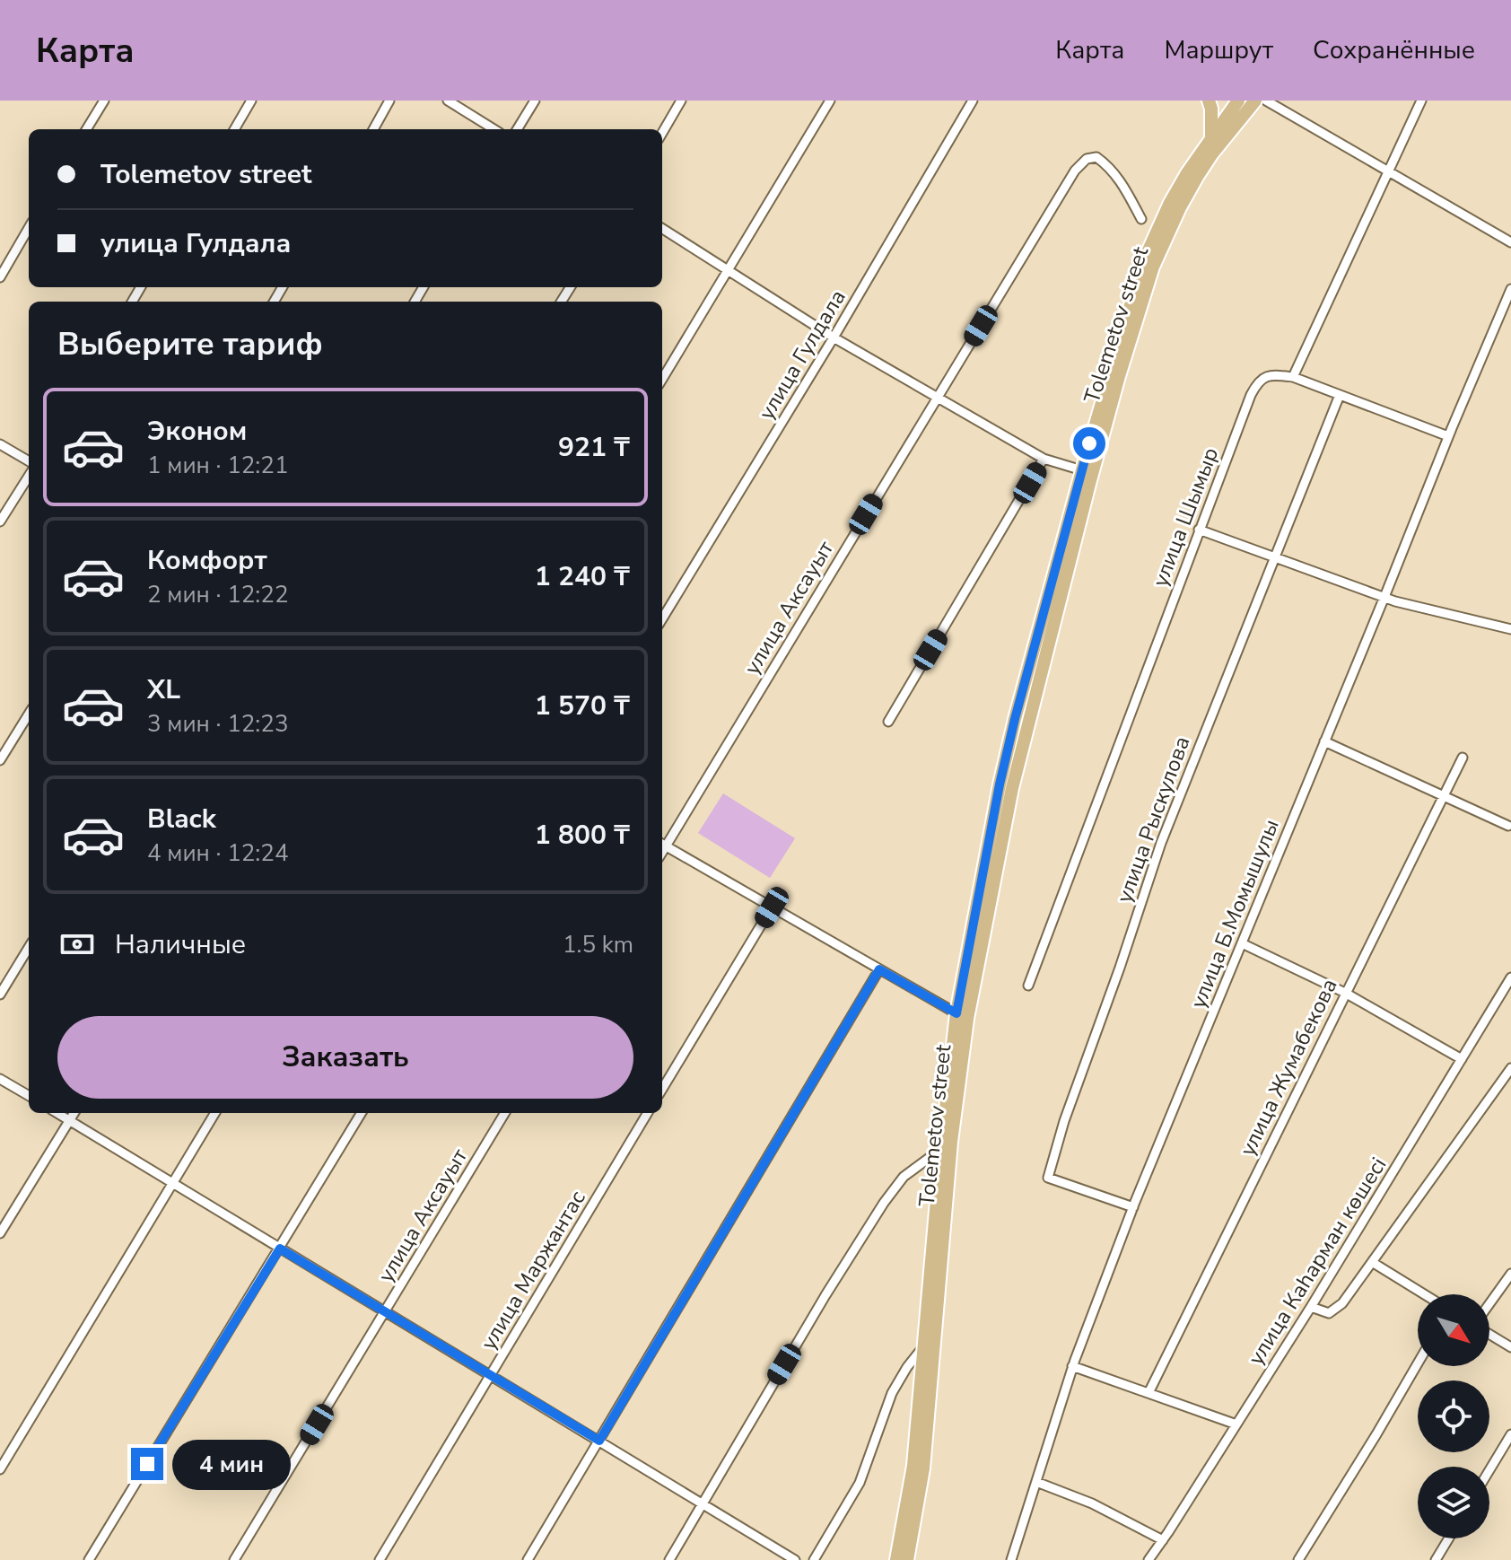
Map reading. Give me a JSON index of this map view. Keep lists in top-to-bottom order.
{
  "streets": {
    "main road": ["Tolemetov street"],
    "street": [
      "улица Гулдала",
      "улица Шымыр",
      "улица Аксауыт",
      "улица Рыскулова",
      "улица Б.Момышулы",
      "улица Жумабекова",
      "улица Каһарман көшесі",
      "улица Маржантас"
    ]
  },
  "crossings": [
    ["улица Рыскулова", "улица Б.Момышулы"]
  ],
  "north": "bottom right",
  "page": {
    "header": "Карта",
    "nav": ["Карта", "Маршрут", "Сохранённые"],
    "banner": ["Tolemetov street", "улица Гулдала"],
    "heading": "Выберите тариф",
    "list": [
      {
        "name": "Эконом",
        "note": "1 мин · 12:21",
        "value": "921 ₸"
      },
      {
        "name": "Комфорт",
        "note": "2 мин · 12:22",
        "value": "1 240 ₸"
      },
      {
        "name": "XL",
        "note": "3 мин · 12:23",
        "value": "1 570 ₸"
      },
      {
        "name": "Black",
        "note": "4 мин · 12:24",
        "value": "1 800 ₸"
      }
    ],
    "pay": ["Наличные", "1.5 km"],
    "buttons": "Заказать",
    "bubble": "4 мин"
  }
}
